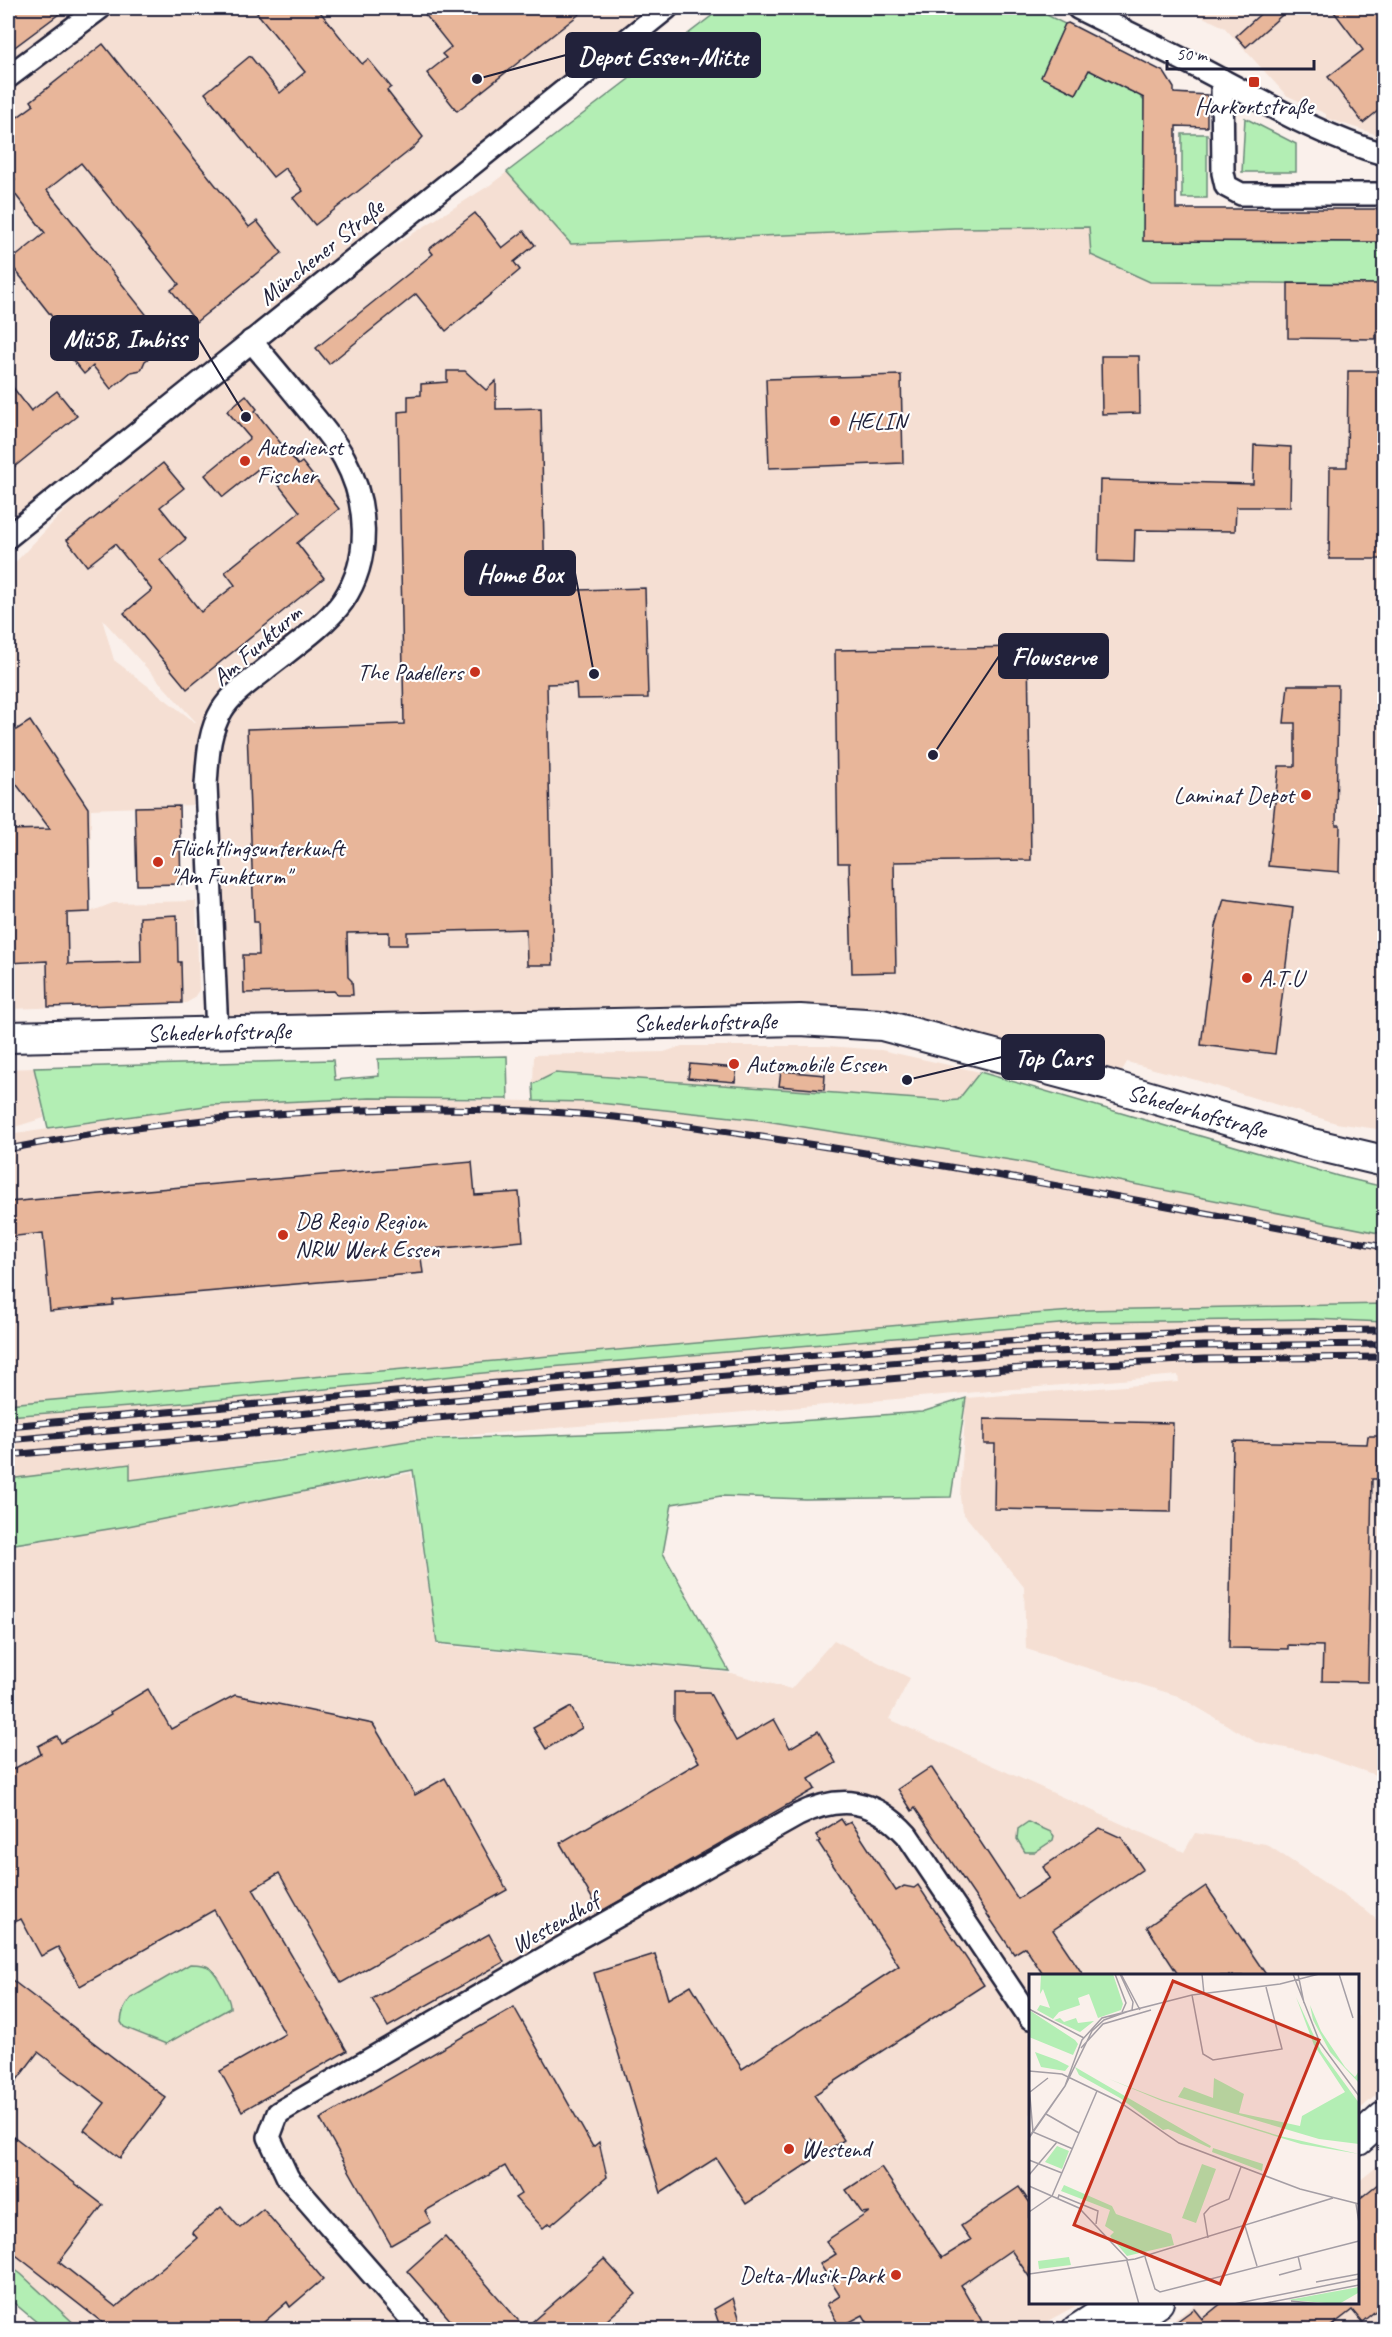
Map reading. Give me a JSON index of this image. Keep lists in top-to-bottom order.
{
  "streets": {
    "street": [
      "Münchener Straße",
      "Am Funkturm",
      "Schederhofstraße",
      "Westendhof"
    ]
  },
  "crossings": [
    ["Münchener Straße", "Am Funkturm"],
    ["Am Funkturm", "Schederhofstraße"]
  ],
  "places": {
    "other": [
      "Depot Essen-Mitte",
      "Mü58, Imbiss",
      "HELIN",
      "Autodienst Fischer",
      "The Padellers",
      "Home Box",
      "Flowserve",
      "Laminat Depot",
      "Flüchtlingsunterkunft \"Am Funkturm\"",
      "A.T.U",
      "Automobile Essen",
      "Top Cars",
      "DB Regio Region NRW Werk Essen",
      "Westend",
      "Delta-Musik-Park"
    ],
    "transit": ["Harkortstraße"]
  },
  "scale_bar": "50 m"
}
